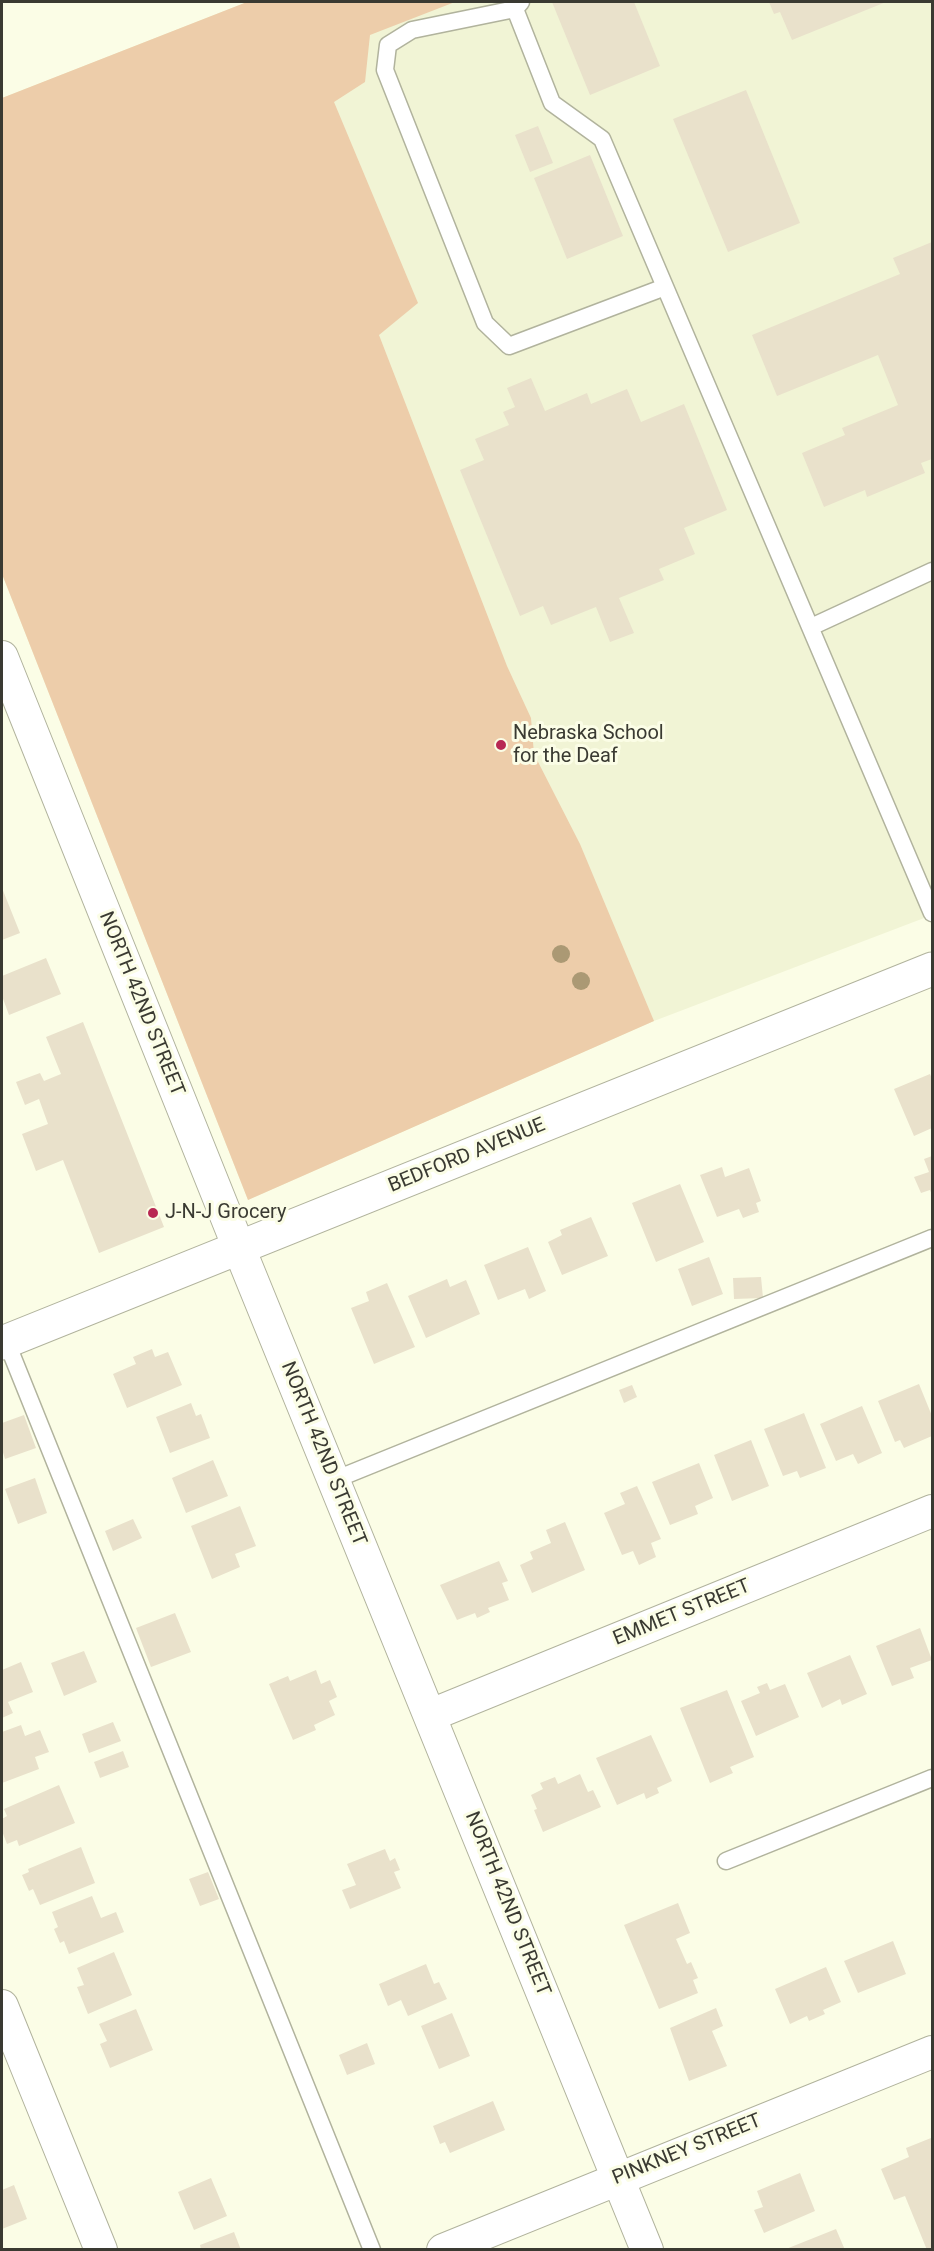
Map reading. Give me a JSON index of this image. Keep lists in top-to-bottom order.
{
  "streets": {
    "street": [
      "NORTH 42ND STREET",
      "BEDFORD AVENUE",
      "EMMET STREET",
      "PINKNEY STREET"
    ]
  },
  "crossings": [
    ["NORTH 42ND STREET", "BEDFORD AVENUE"],
    ["NORTH 42ND STREET", "EMMET STREET"],
    ["NORTH 42ND STREET", "PINKNEY STREET"]
  ],
  "places": ["Nebraska School for the Deaf", "J-N-J Grocery"]
}
